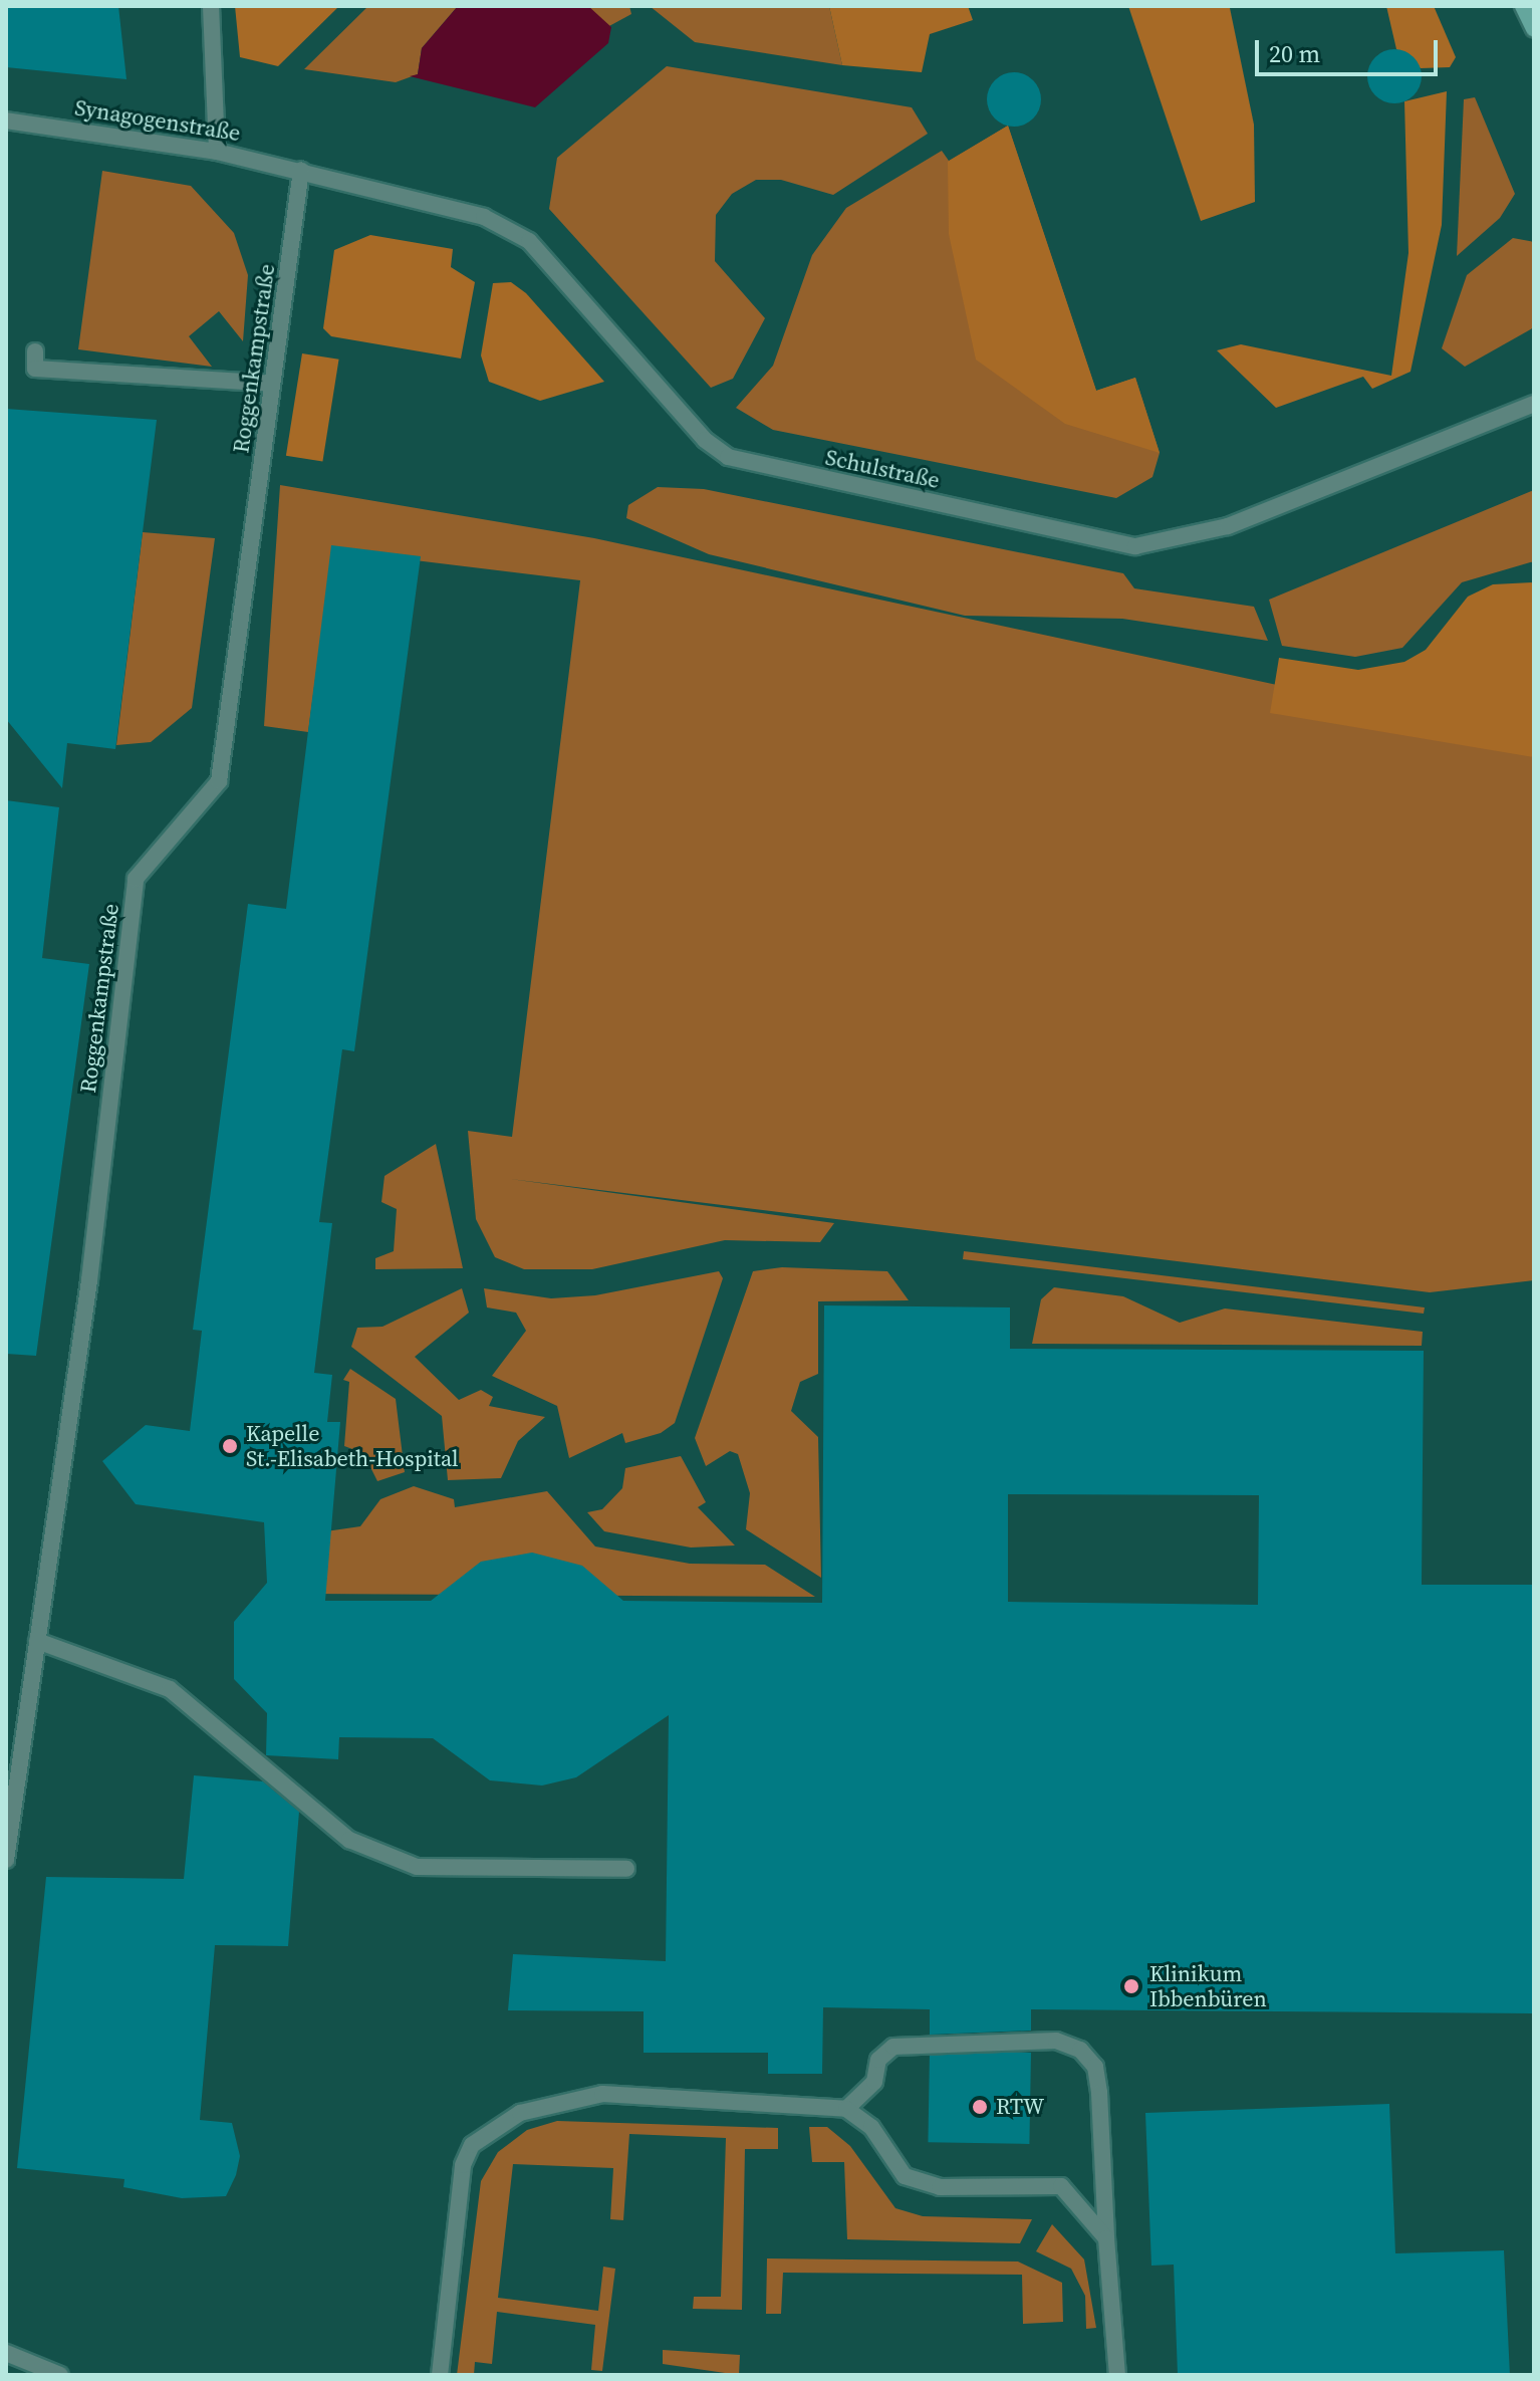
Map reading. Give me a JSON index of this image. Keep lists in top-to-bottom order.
{
  "streets": {
    "street": ["Synagogenstraße", "Roggenkampstraße", "Schulstraße"]
  },
  "crossings": [
    ["Synagogenstraße", "Roggenkampstraße"],
    ["Synagogenstraße", "Schulstraße"],
    ["Roggenkampstraße", "Schulstraße"]
  ],
  "places": ["Kapelle St.-Elisabeth-Hospital", "Klinikum Ibbenbüren", "RTW"],
  "scale_bar": "20 m"
}
